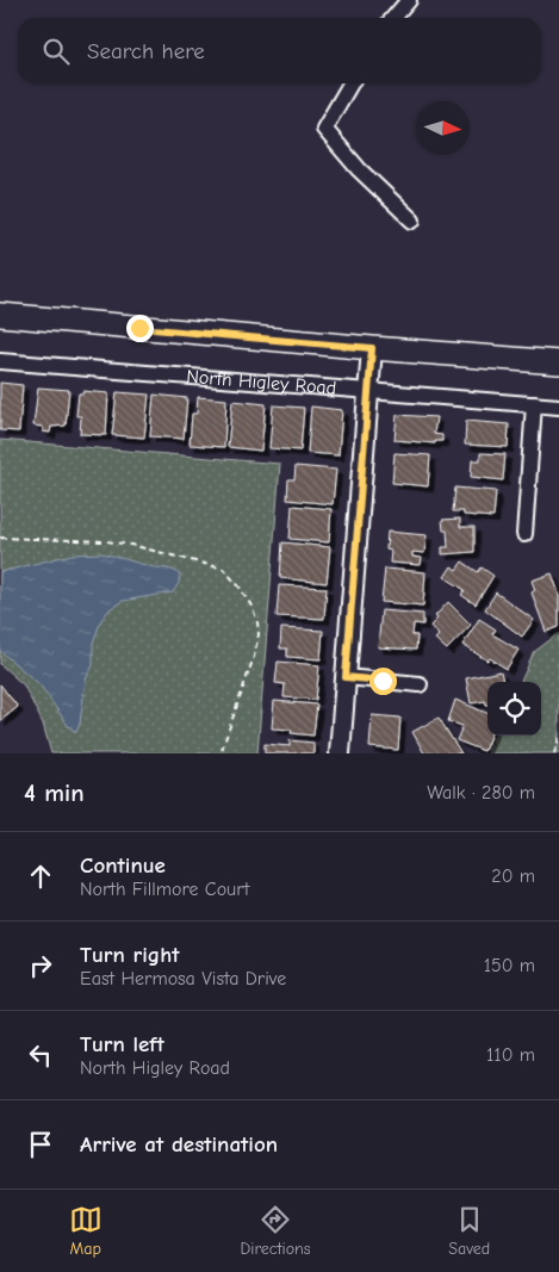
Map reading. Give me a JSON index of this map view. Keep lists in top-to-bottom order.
{
  "streets": {
    "street": ["North Higley Road"]
  },
  "north": "right",
  "page": {
    "search": "Search here",
    "heading": ["4 min", "Walk · 280 m"],
    "list": [
      ["Continue", "North Fillmore Court", "20 m"],
      ["Turn right", "East Hermosa Vista Drive", "150 m"],
      ["Turn left", "North Higley Road", "110 m"],
      "Arrive at destination"
    ],
    "nav": ["Map", "Directions", "Saved"]
  }
}
